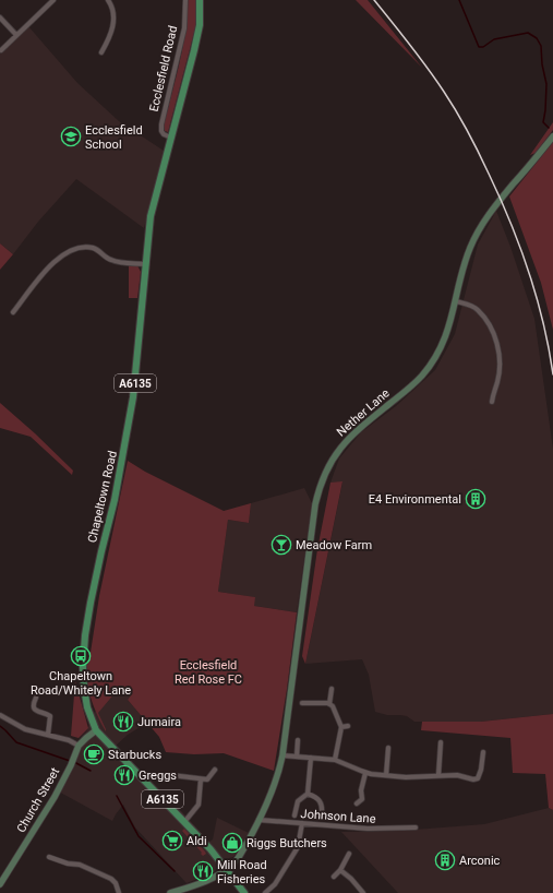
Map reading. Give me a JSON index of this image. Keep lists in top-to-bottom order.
{
  "streets": {
    "main road": [
      "Ecclesfield Road",
      "A6135",
      "Nether Lane",
      "Chapeltown Road",
      "Church Street"
    ],
    "street": ["Johnson Lane"]
  },
  "crossings": [
    ["Ecclesfield Road", "Chapeltown Road"],
    ["A6135", "Nether Lane"],
    ["A6135", "Chapeltown Road"],
    ["A6135", "Church Street"],
    ["Nether Lane", "Johnson Lane"],
    ["Chapeltown Road", "Church Street"]
  ],
  "parks": ["Ecclesfield Red Rose FC"],
  "places": {
    "school or university": ["Ecclesfield School"],
    "building": ["E4 Environmental", "Arconic"],
    "bar": ["Meadow Farm"],
    "bus stop": ["Chapeltown Road/Whitely Lane"],
    "restaurant": ["Jumaira", "Greggs", "Mill Road Fisheries"],
    "cafe": ["Starbucks"],
    "supermarket": ["Aldi"],
    "shop": ["Riggs Butchers"]
  }
}
